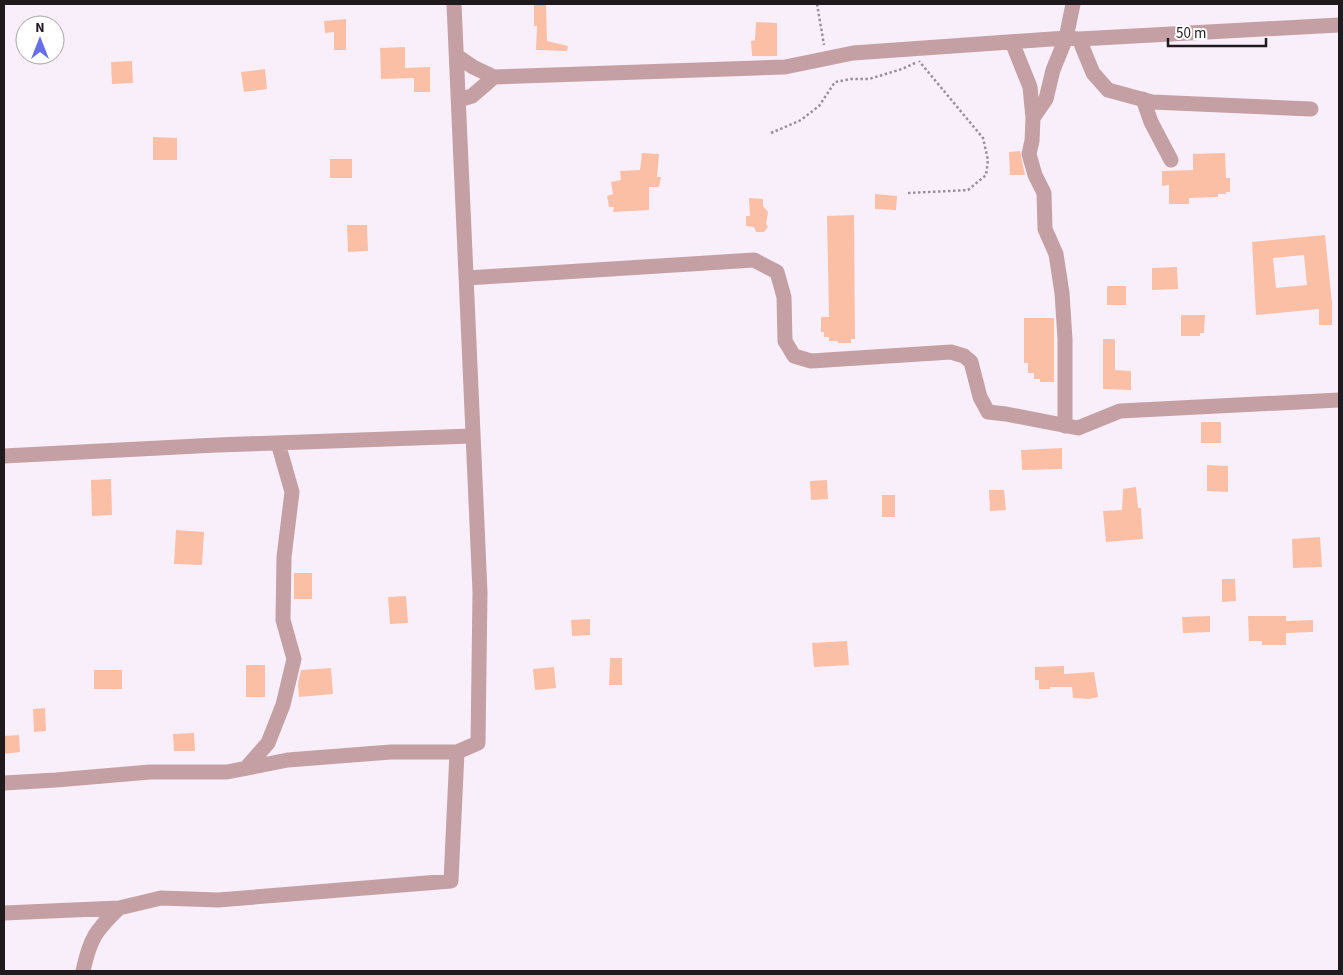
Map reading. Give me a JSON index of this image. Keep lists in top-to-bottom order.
{
  "scale_bar": "50 m",
  "north": "top"
}
